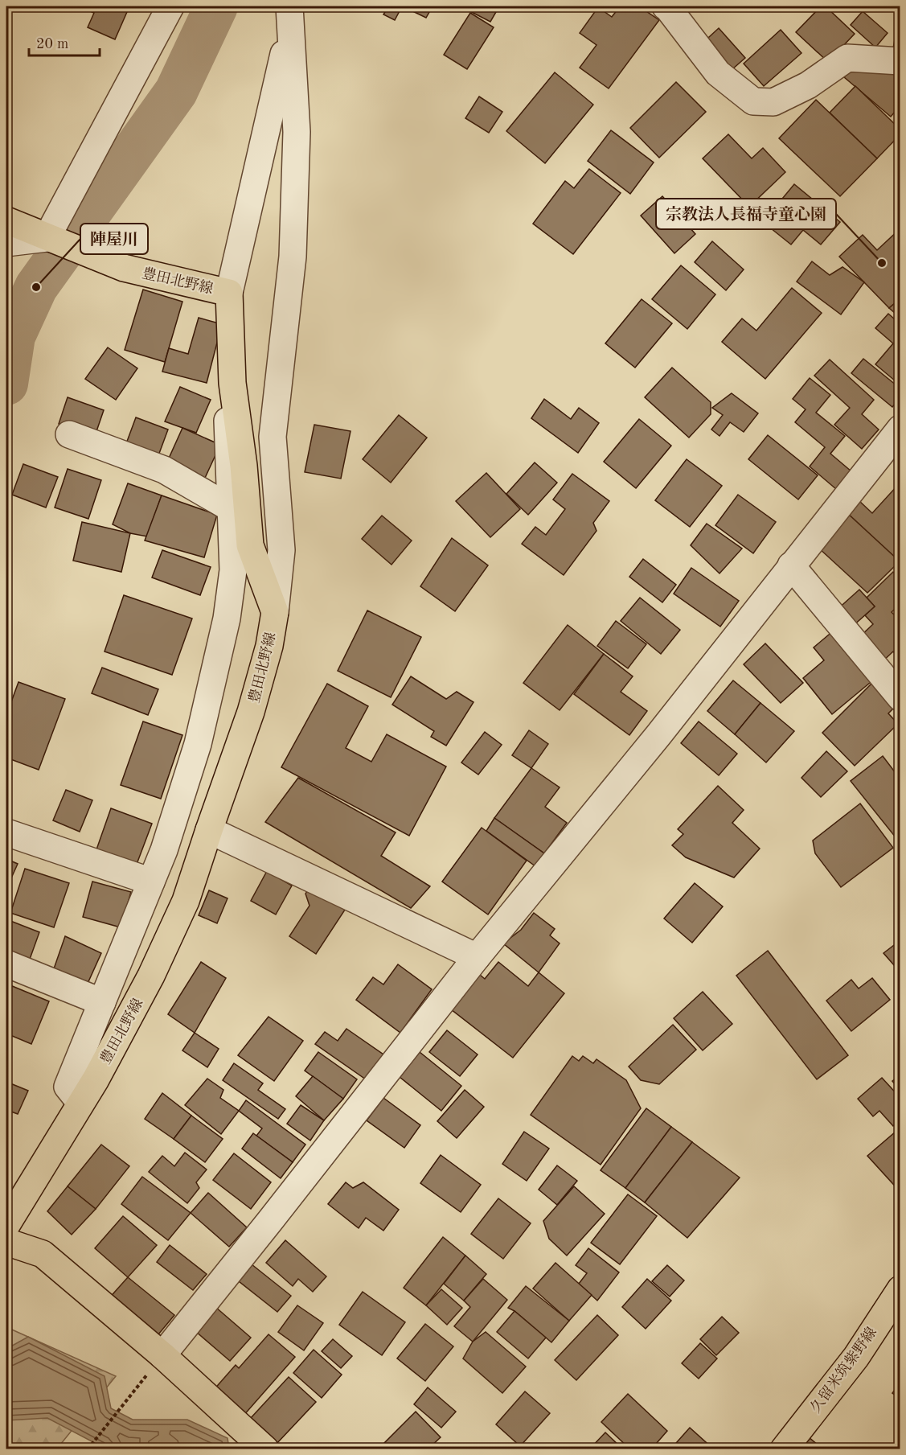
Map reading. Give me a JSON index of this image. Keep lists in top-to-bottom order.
{
  "streets": {
    "main road": ["豊田北野線", "久留米筑紫野線"]
  },
  "places": ["宗教法人長福寺童心園", "陣屋川"],
  "scale_bar": "20 m"
}
